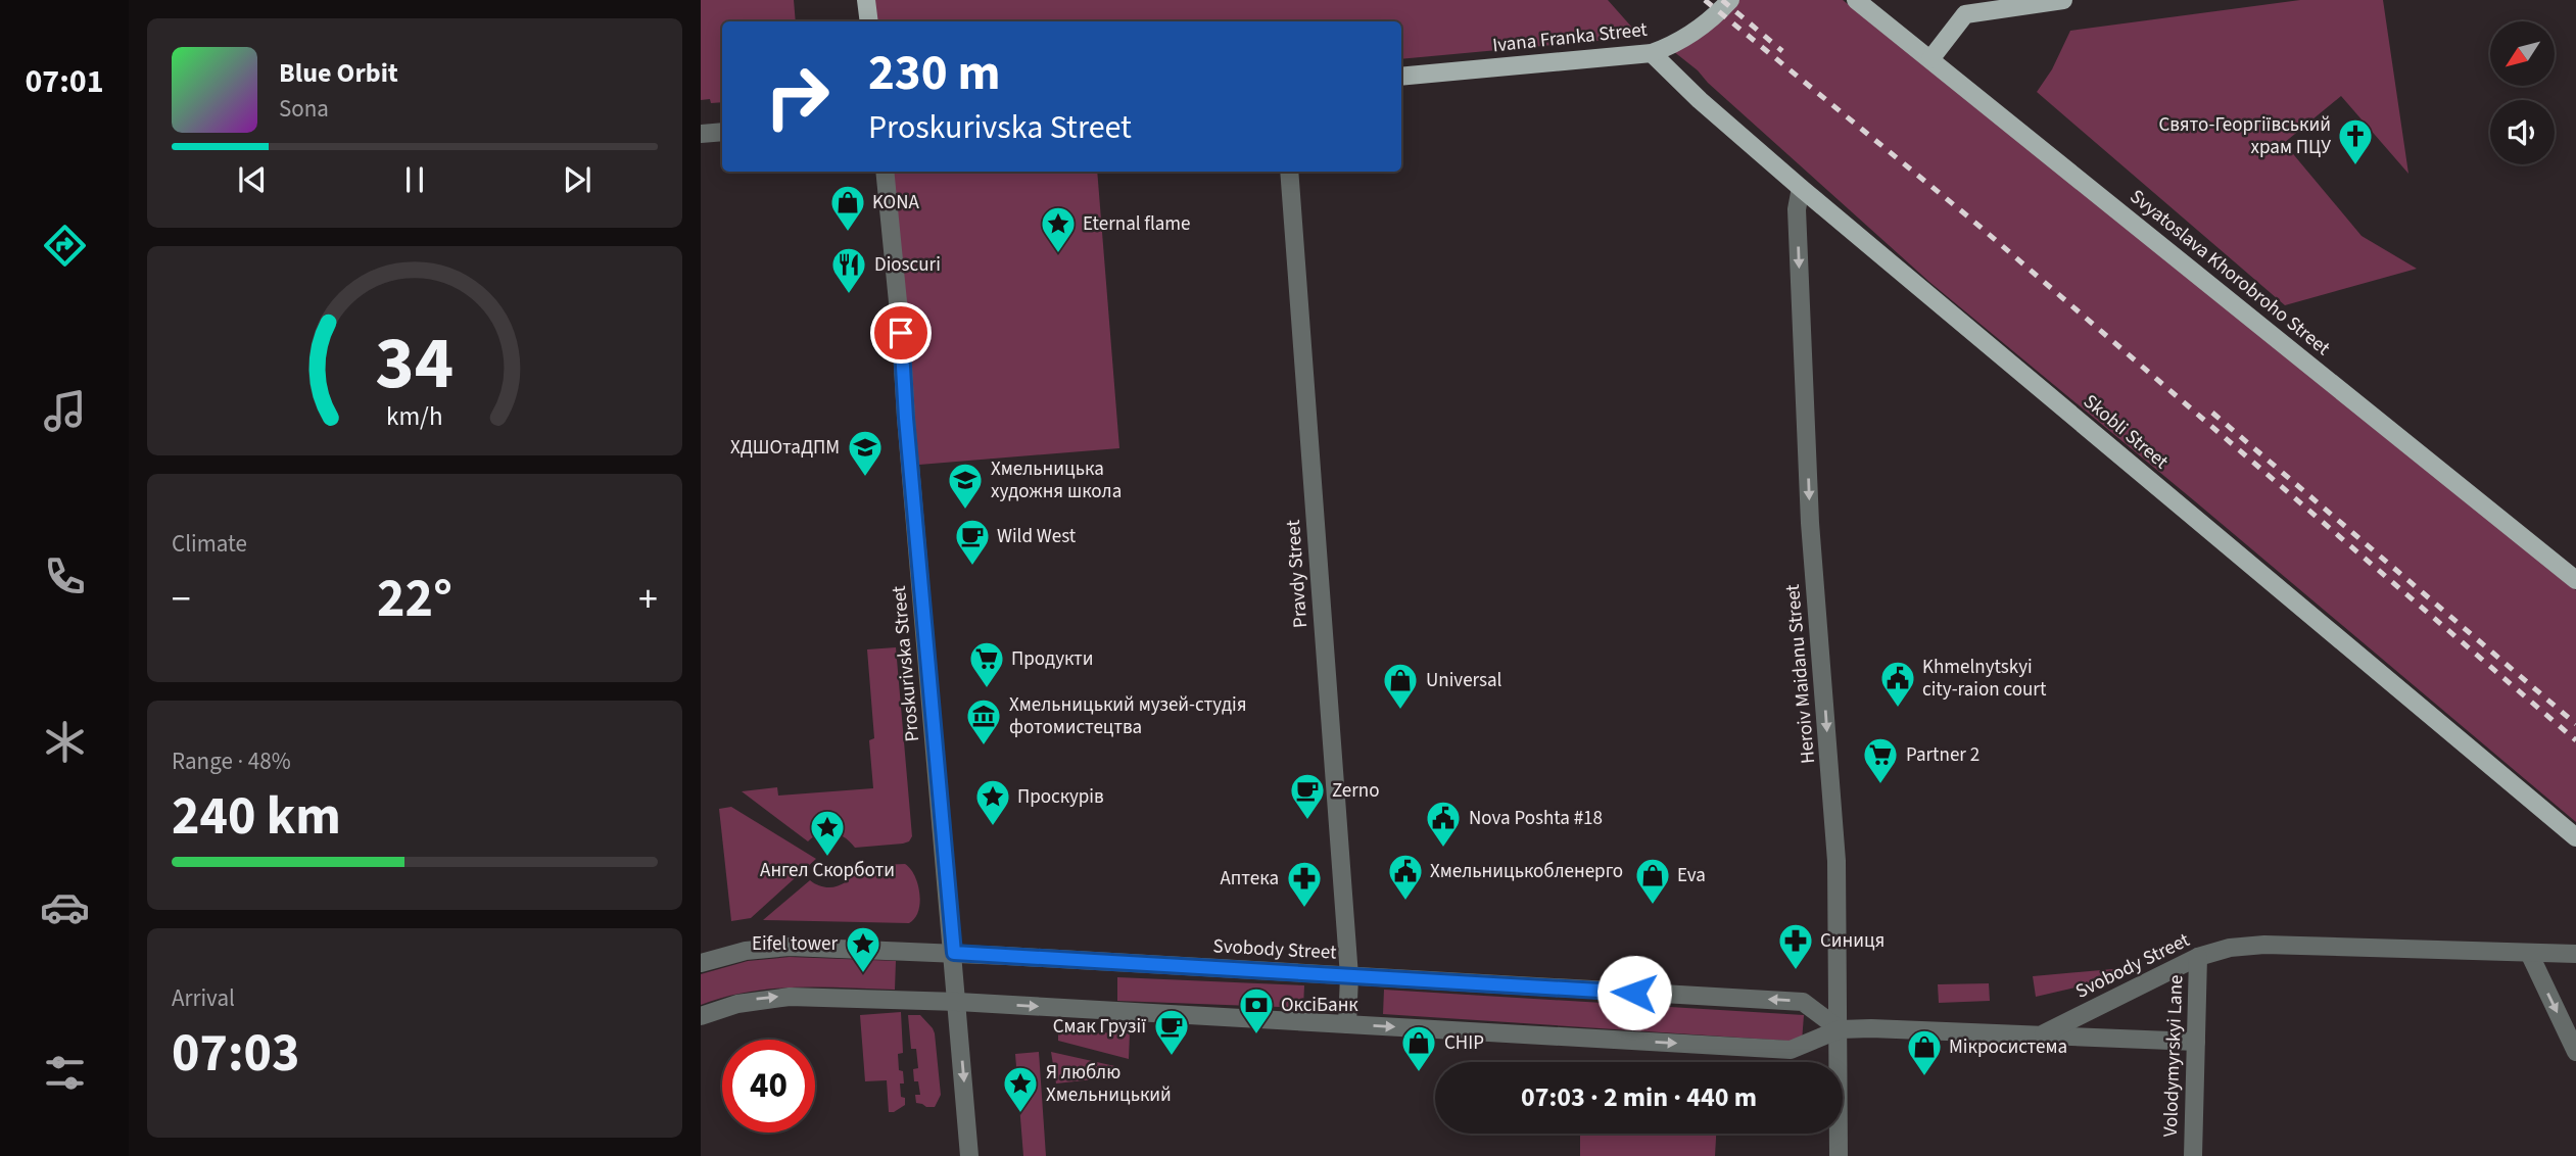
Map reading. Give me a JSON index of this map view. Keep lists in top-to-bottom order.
{
  "streets": {
    "main road": ["Ivana Franka Street", "Svyatoslava Khorobroho Street", "Skobli Street"],
    "street": [
      "Pravdy Street",
      "Proskurivska Street",
      "Heroiv Maidanu Street",
      "Svobody Street",
      "Volodymyrskyi Lane"
    ]
  },
  "crossings": [
    ["Ivana Franka Street", "Skobli Street"],
    ["Skobli Street", "Heroiv Maidanu Street"],
    ["Pravdy Street", "Svobody Street"],
    ["Proskurivska Street", "Svobody Street"],
    ["Heroiv Maidanu Street", "Svobody Street"],
    ["Svobody Street", "Volodymyrskyi Lane"]
  ],
  "one_way": ["Heroiv Maidanu Street"],
  "places": {
    "church": ["Свято-Георгіївський храм ПЦУ"],
    "shop": [
      "KONA",
      "Universal",
      "Eva",
      "CHIP",
      "Мікросистема"
    ],
    "place": [
      "Eternal flame",
      "Проскурів",
      "Ангел Скорботи",
      "Eifel tower",
      "Я люблю Хмельницький"
    ],
    "restaurant": ["Dioscuri"],
    "school or university": ["ХДШОтаДПМ", "Хмельницька художня школа"],
    "cafe": ["Wild West", "Zerno", "Смак Грузії"],
    "supermarket": ["Продукти", "Partner 2"],
    "public building": ["Khmelnytskyi city-raion court", "Nova Poshta #18", "Хмельницькобленерго"],
    "museum": ["Хмельницький музей-студія фотомистецтва"],
    "pharmacy": ["Аптека", "Синиця"],
    "bank": ["ОксіБанк"]
  },
  "north": "bottom left",
  "page": {
    "tabs": "07:01",
    "turn": ["230 m", "Proskurivska Street"],
    "song": ["Blue Orbit", "Sona"],
    "tile": [
      "Climate",
      ["Range · 48%", "240 km"],
      ["Arrival", "07:03"]
    ],
    "heat": ["−", "22°", "+"],
    "limit": "40",
    "trip": "07:03 · 2 min · 440 m",
    "gauge": ["34", "km/h"]
  }
}
